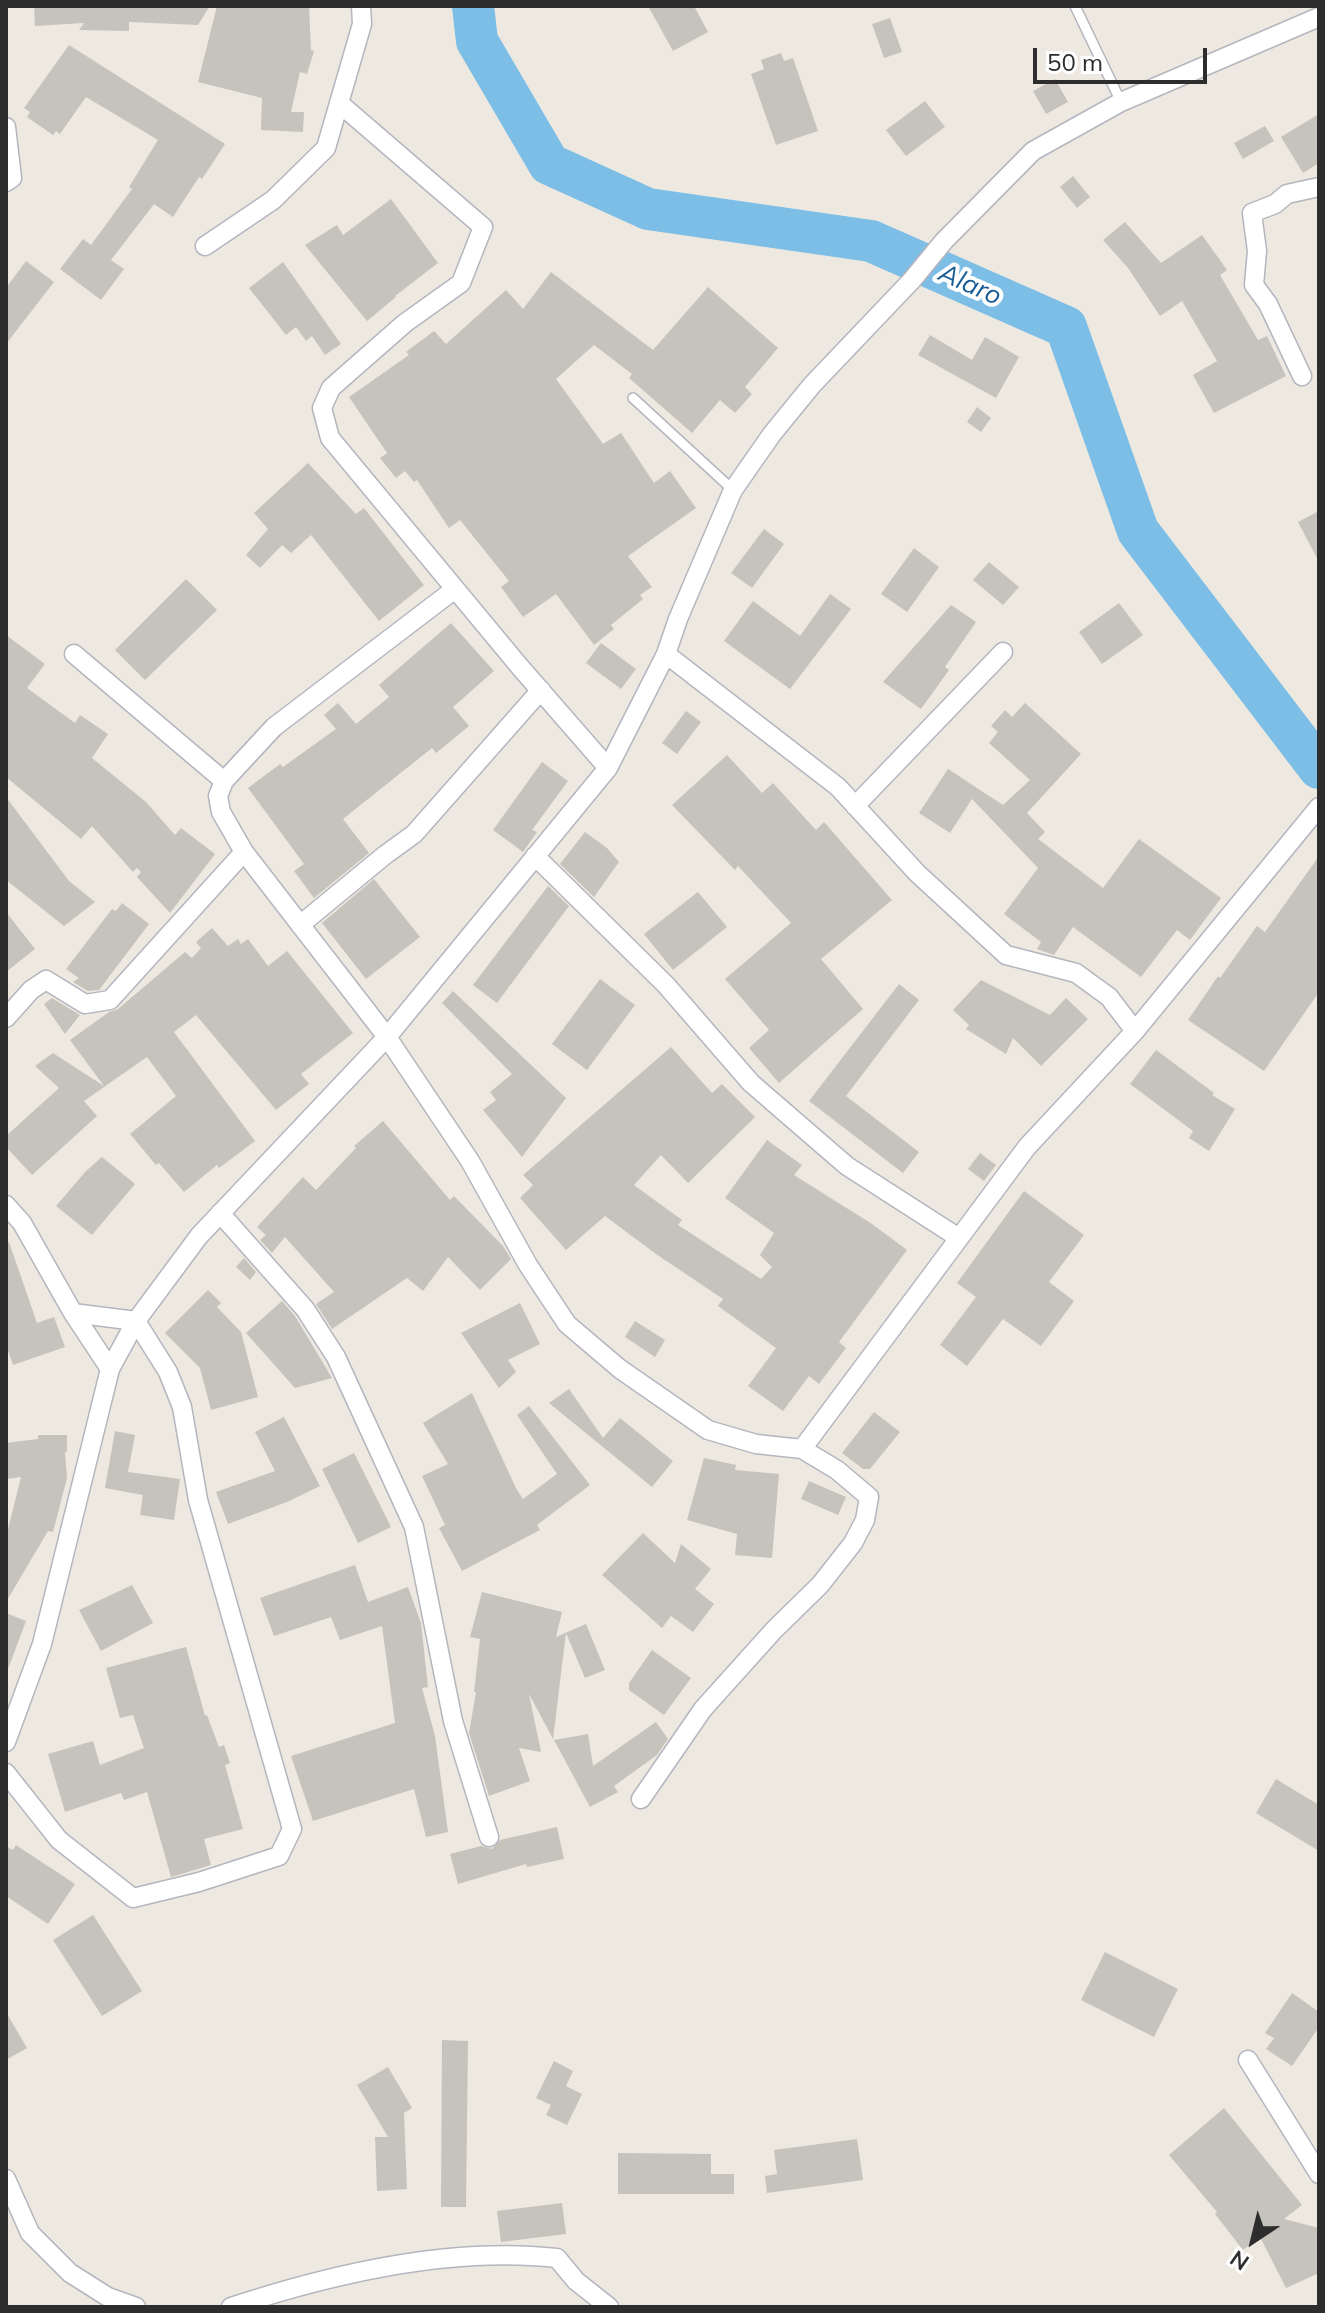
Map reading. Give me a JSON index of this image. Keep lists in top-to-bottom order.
{
  "water": ["Alaro"],
  "scale_bar": "50 m",
  "north": "bottom left"
}
